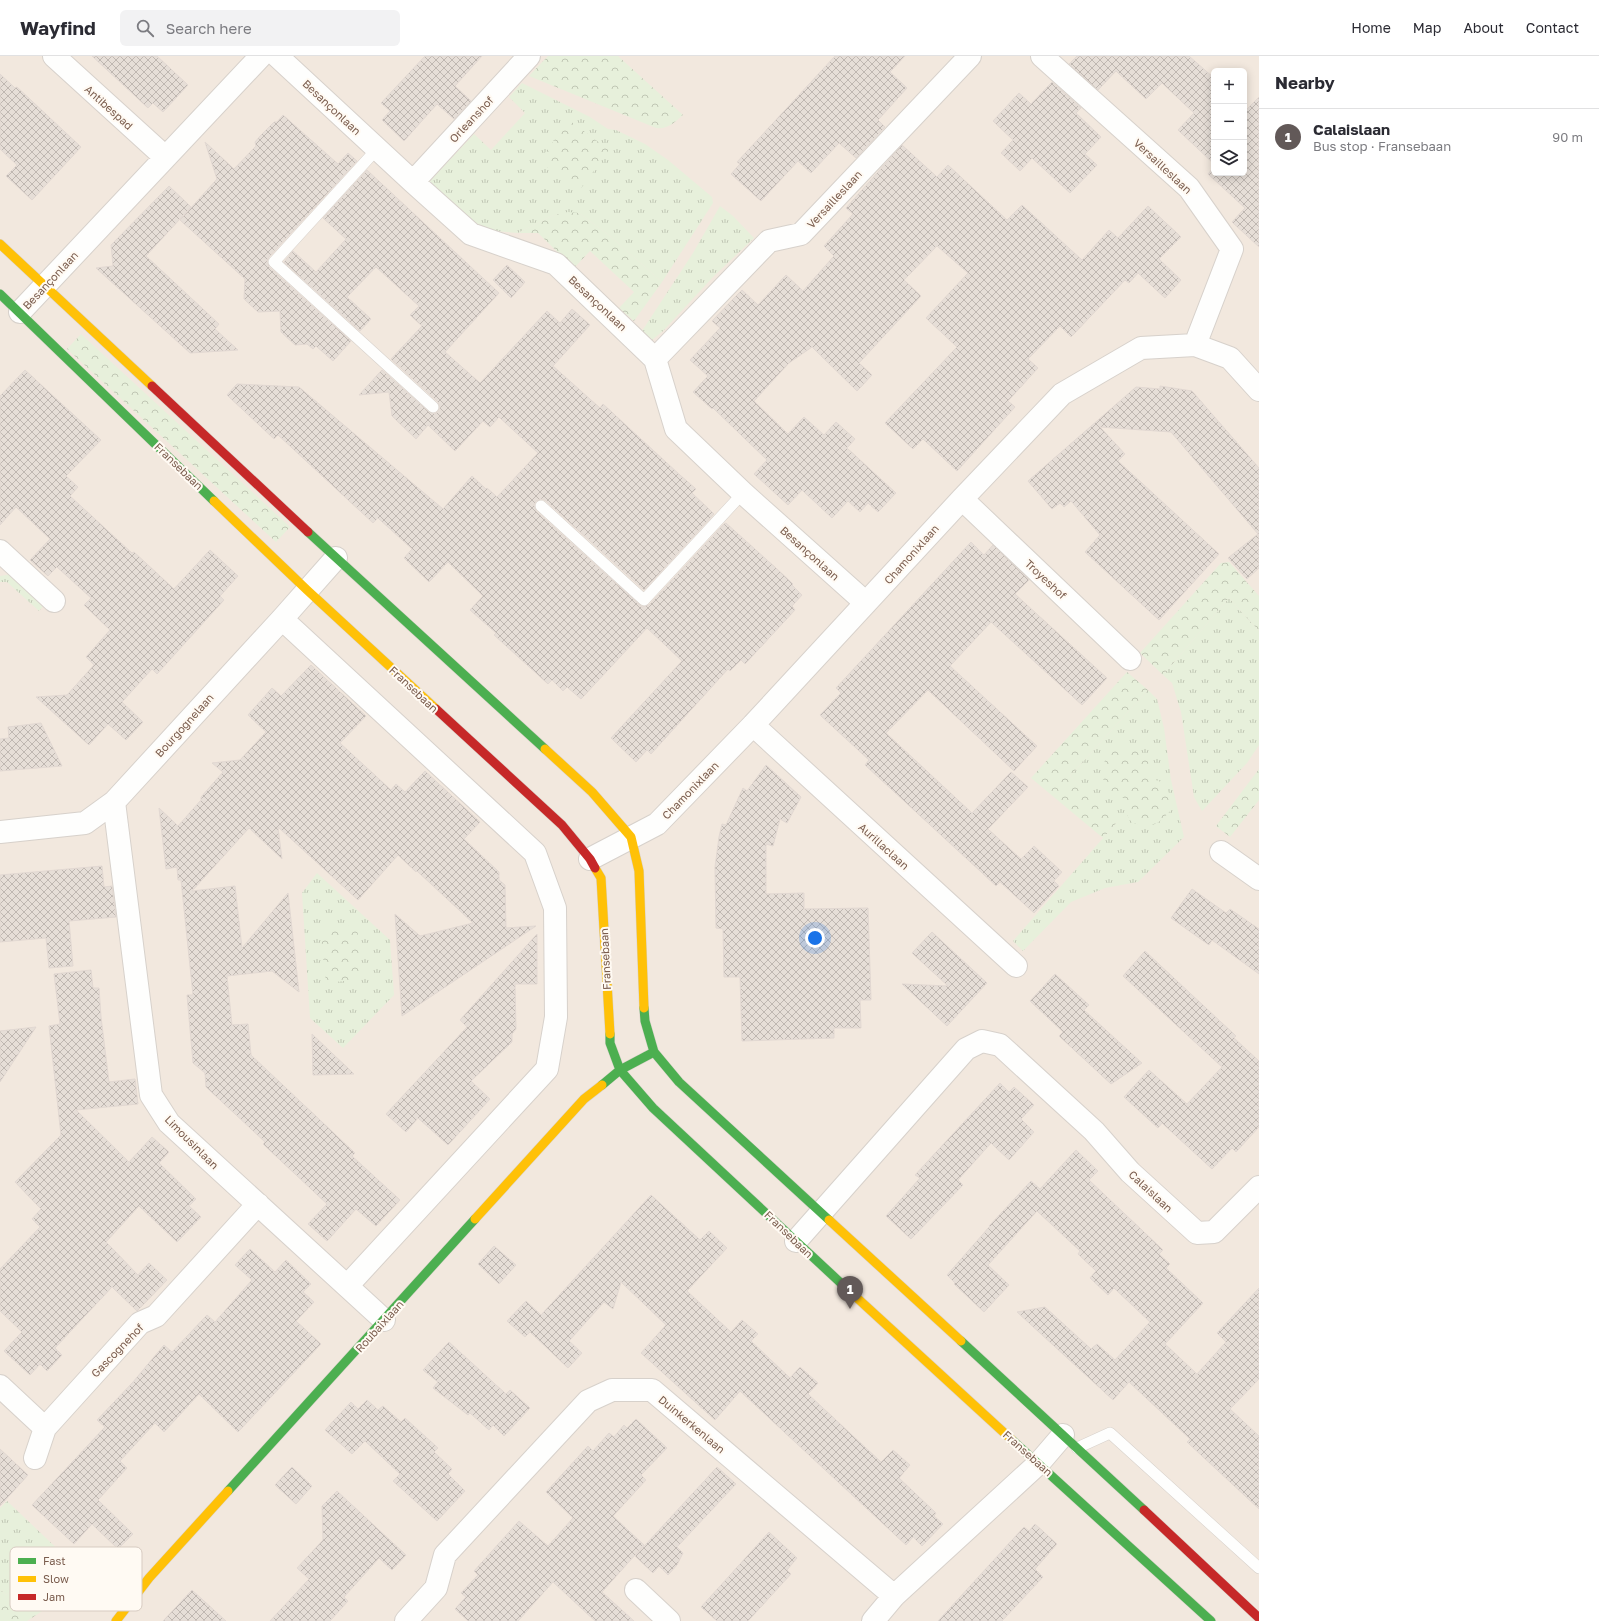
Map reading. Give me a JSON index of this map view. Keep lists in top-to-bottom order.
{
  "streets": {
    "street": [
      "Antibespad",
      "Besançonlaan",
      "Orleanshof",
      "Versailleslaan",
      "Fransebaan",
      "Chamonixlaan",
      "Troyeshof",
      "Bourgognelaan",
      "Aurillaclaan",
      "Limousinlaan",
      "Calaislaan",
      "Roubaixlaan",
      "Gascognehof",
      "Duinkerkenlaan"
    ]
  },
  "crossings": [
    ["Antibespad", "Besançonlaan"],
    ["Besançonlaan", "Orleanshof"],
    ["Besançonlaan", "Versailleslaan"],
    ["Besançonlaan", "Fransebaan"],
    ["Besançonlaan", "Chamonixlaan"],
    ["Versailleslaan", "Chamonixlaan"],
    ["Fransebaan", "Chamonixlaan"],
    ["Fransebaan", "Bourgognelaan"],
    ["Fransebaan", "Calaislaan"],
    ["Fransebaan", "Roubaixlaan"],
    ["Chamonixlaan", "Troyeshof"],
    ["Chamonixlaan", "Aurillaclaan"],
    ["Bourgognelaan", "Limousinlaan"],
    ["Limousinlaan", "Roubaixlaan"],
    ["Limousinlaan", "Gascognehof"]
  ],
  "legend": ["Fast", "Slow", "Jam"],
  "page": {
    "header": "Wayfind",
    "search": "Search here",
    "nav": [
      "Home",
      "Map",
      "About",
      "Contact"
    ],
    "heading": "Nearby",
    "map_buttons": ["+", "−"],
    "list": [
      {
        "mark": "1",
        "name": "Calaislaan",
        "note": "Bus stop · Fransebaan",
        "value": "90 m"
      }
    ],
    "pins": "1"
  }
}
